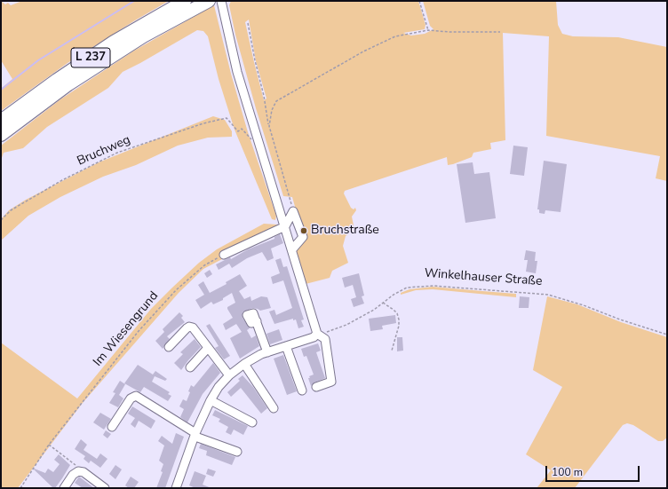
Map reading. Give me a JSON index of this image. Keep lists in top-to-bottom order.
{
  "streets": {
    "highway": ["L 237"],
    "path": ["Bruchweg", "Winkelhauser Straße", "Im Wiesengrund"]
  },
  "places": ["Bruchstraße"],
  "scale_bar": "100 m"
}
